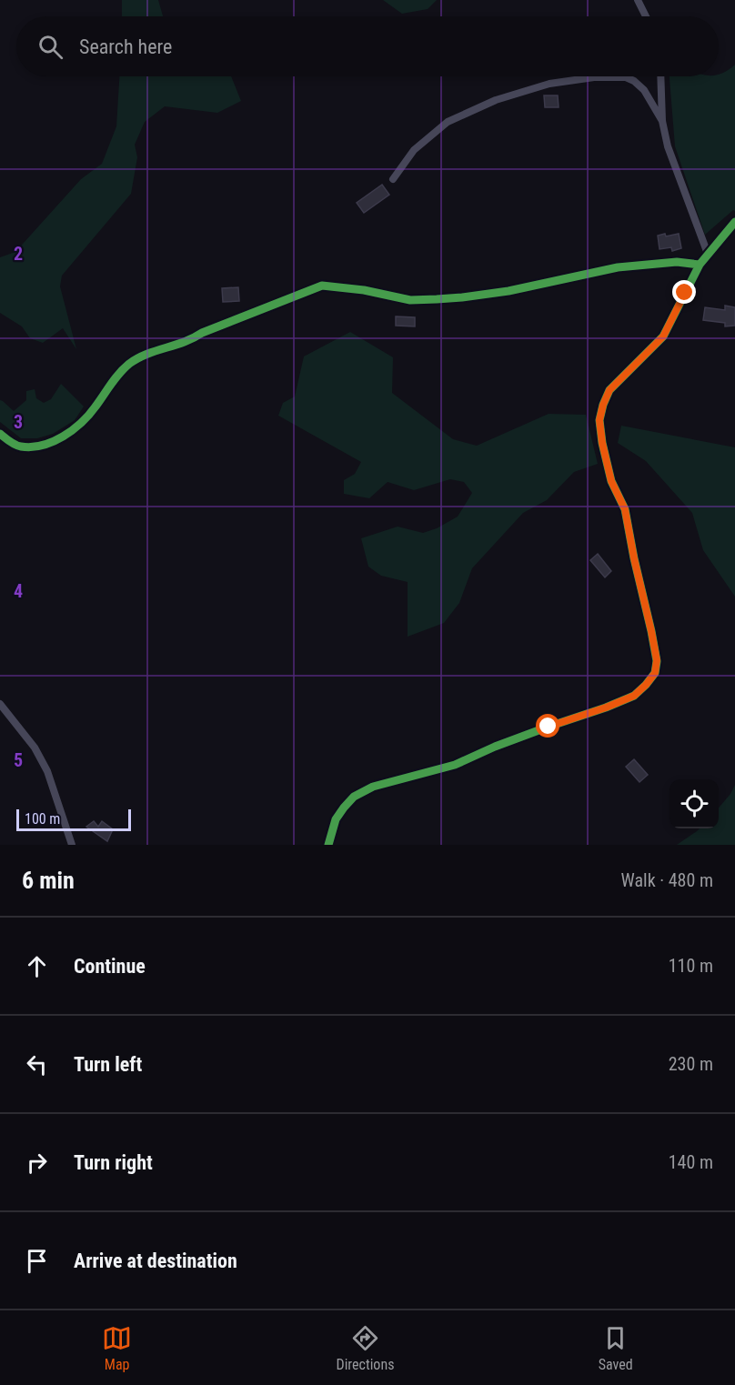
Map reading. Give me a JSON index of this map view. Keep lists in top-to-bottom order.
{
  "scale_bar": "100 m",
  "page": {
    "search": "Search here",
    "scale": "100 m",
    "heading": ["6 min", "Walk · 480 m"],
    "list": [
      ["Continue", "110 m"],
      ["Turn left", "230 m"],
      ["Turn right", "140 m"],
      "Arrive at destination"
    ],
    "nav": ["Map", "Directions", "Saved"]
  },
  "grid": {
    "rows": [
      "2",
      "3",
      "4",
      "5"
    ]
  }
}
